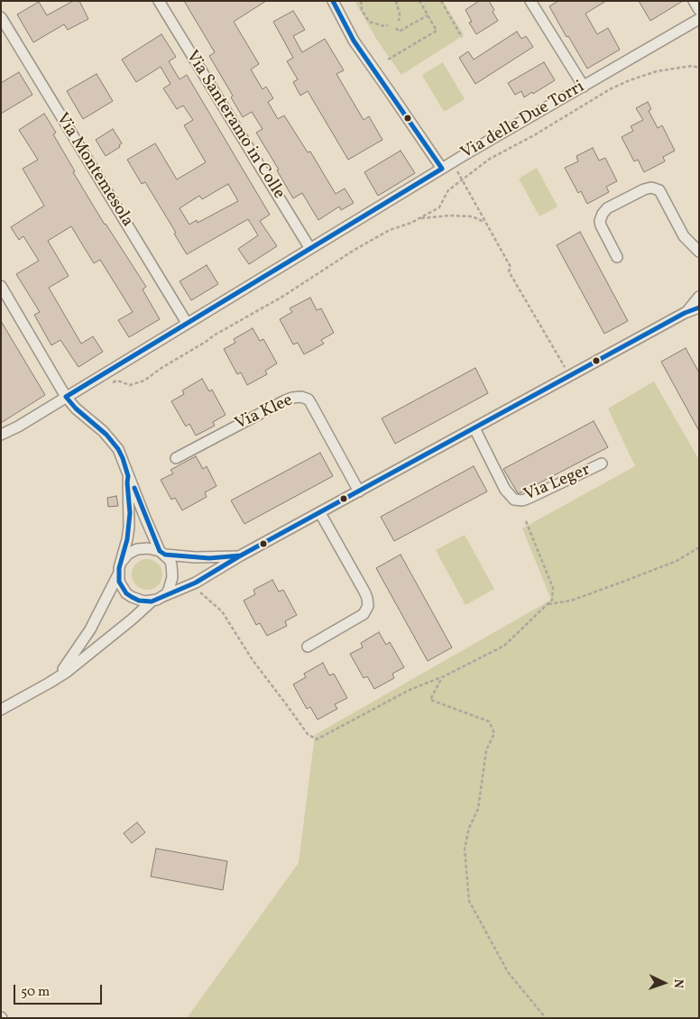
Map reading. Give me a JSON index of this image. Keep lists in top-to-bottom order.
{
  "streets": {
    "street": [
      "Via delle Due Torri",
      "Via Santeramo in Colle",
      "Via Montemesola",
      "Via Klee",
      "Via Leger"
    ]
  },
  "crossings": [
    ["Via delle Due Torri", "Via Santeramo in Colle"],
    ["Via delle Due Torri", "Via Montemesola"]
  ],
  "scale_bar": "50 m",
  "north": "right"
}
